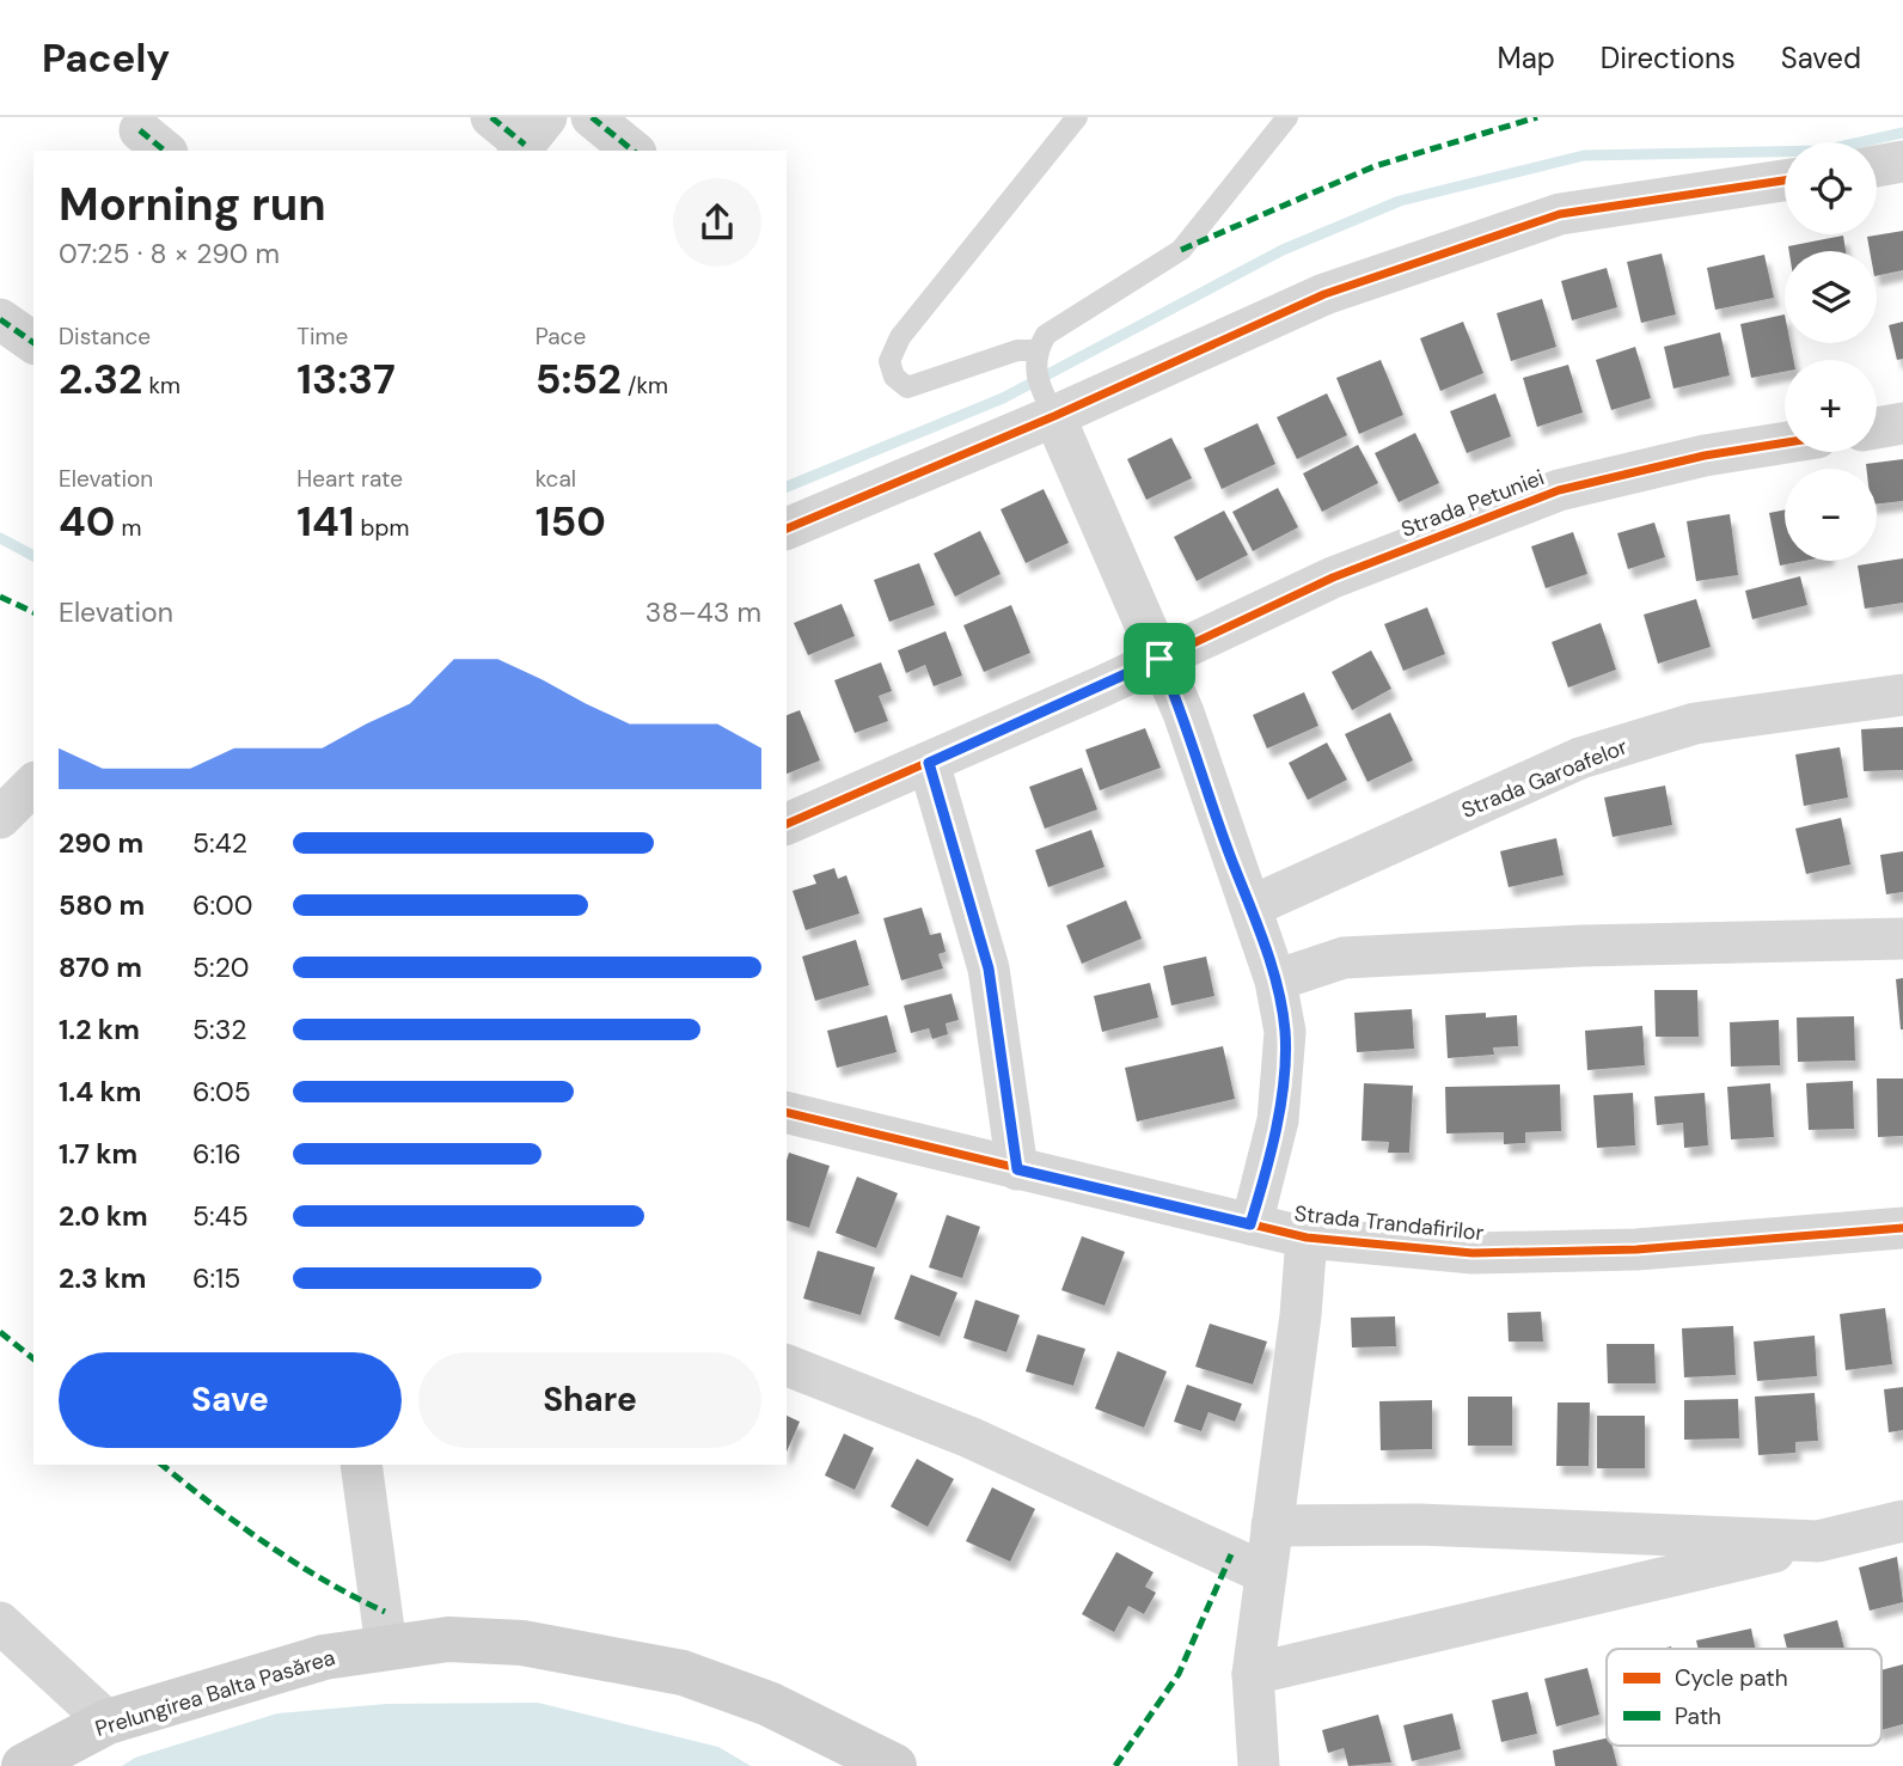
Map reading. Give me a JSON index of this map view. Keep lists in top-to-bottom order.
{
  "streets": {
    "street": [
      "Strada Petuniei",
      "Strada Garoafelor",
      "Strada Trandafirilor",
      "Prelungirea Balta Pasărea"
    ]
  },
  "legend": ["Cycle path", "Path"],
  "page": {
    "header": "Pacely",
    "nav": ["Map", "Directions", "Saved"],
    "map_buttons": ["+", "−"],
    "heading": ["Morning run", "07:25 · 8 × 290 m"],
    "stats": [
      ["Distance", "2.32 km"],
      ["Time", "13:37"],
      ["Pace", "5:52 /km"],
      ["Elevation", "40 m"],
      ["Heart rate", "141 bpm"],
      ["kcal", "150"]
    ],
    "chart": ["Elevation", "38–43 m"],
    "list": [
      {
        "name": "290 m",
        "note": "5:42"
      },
      {
        "name": "580 m",
        "note": "6:00"
      },
      {
        "name": "870 m",
        "note": "5:20"
      },
      {
        "name": "1.2 km",
        "note": "5:32"
      },
      {
        "name": "1.4 km",
        "note": "6:05"
      },
      {
        "name": "1.7 km",
        "note": "6:16"
      },
      {
        "name": "2.0 km",
        "note": "5:45"
      },
      {
        "name": "2.3 km",
        "note": "6:15"
      }
    ],
    "buttons": ["Save", "Share"]
  }
}
